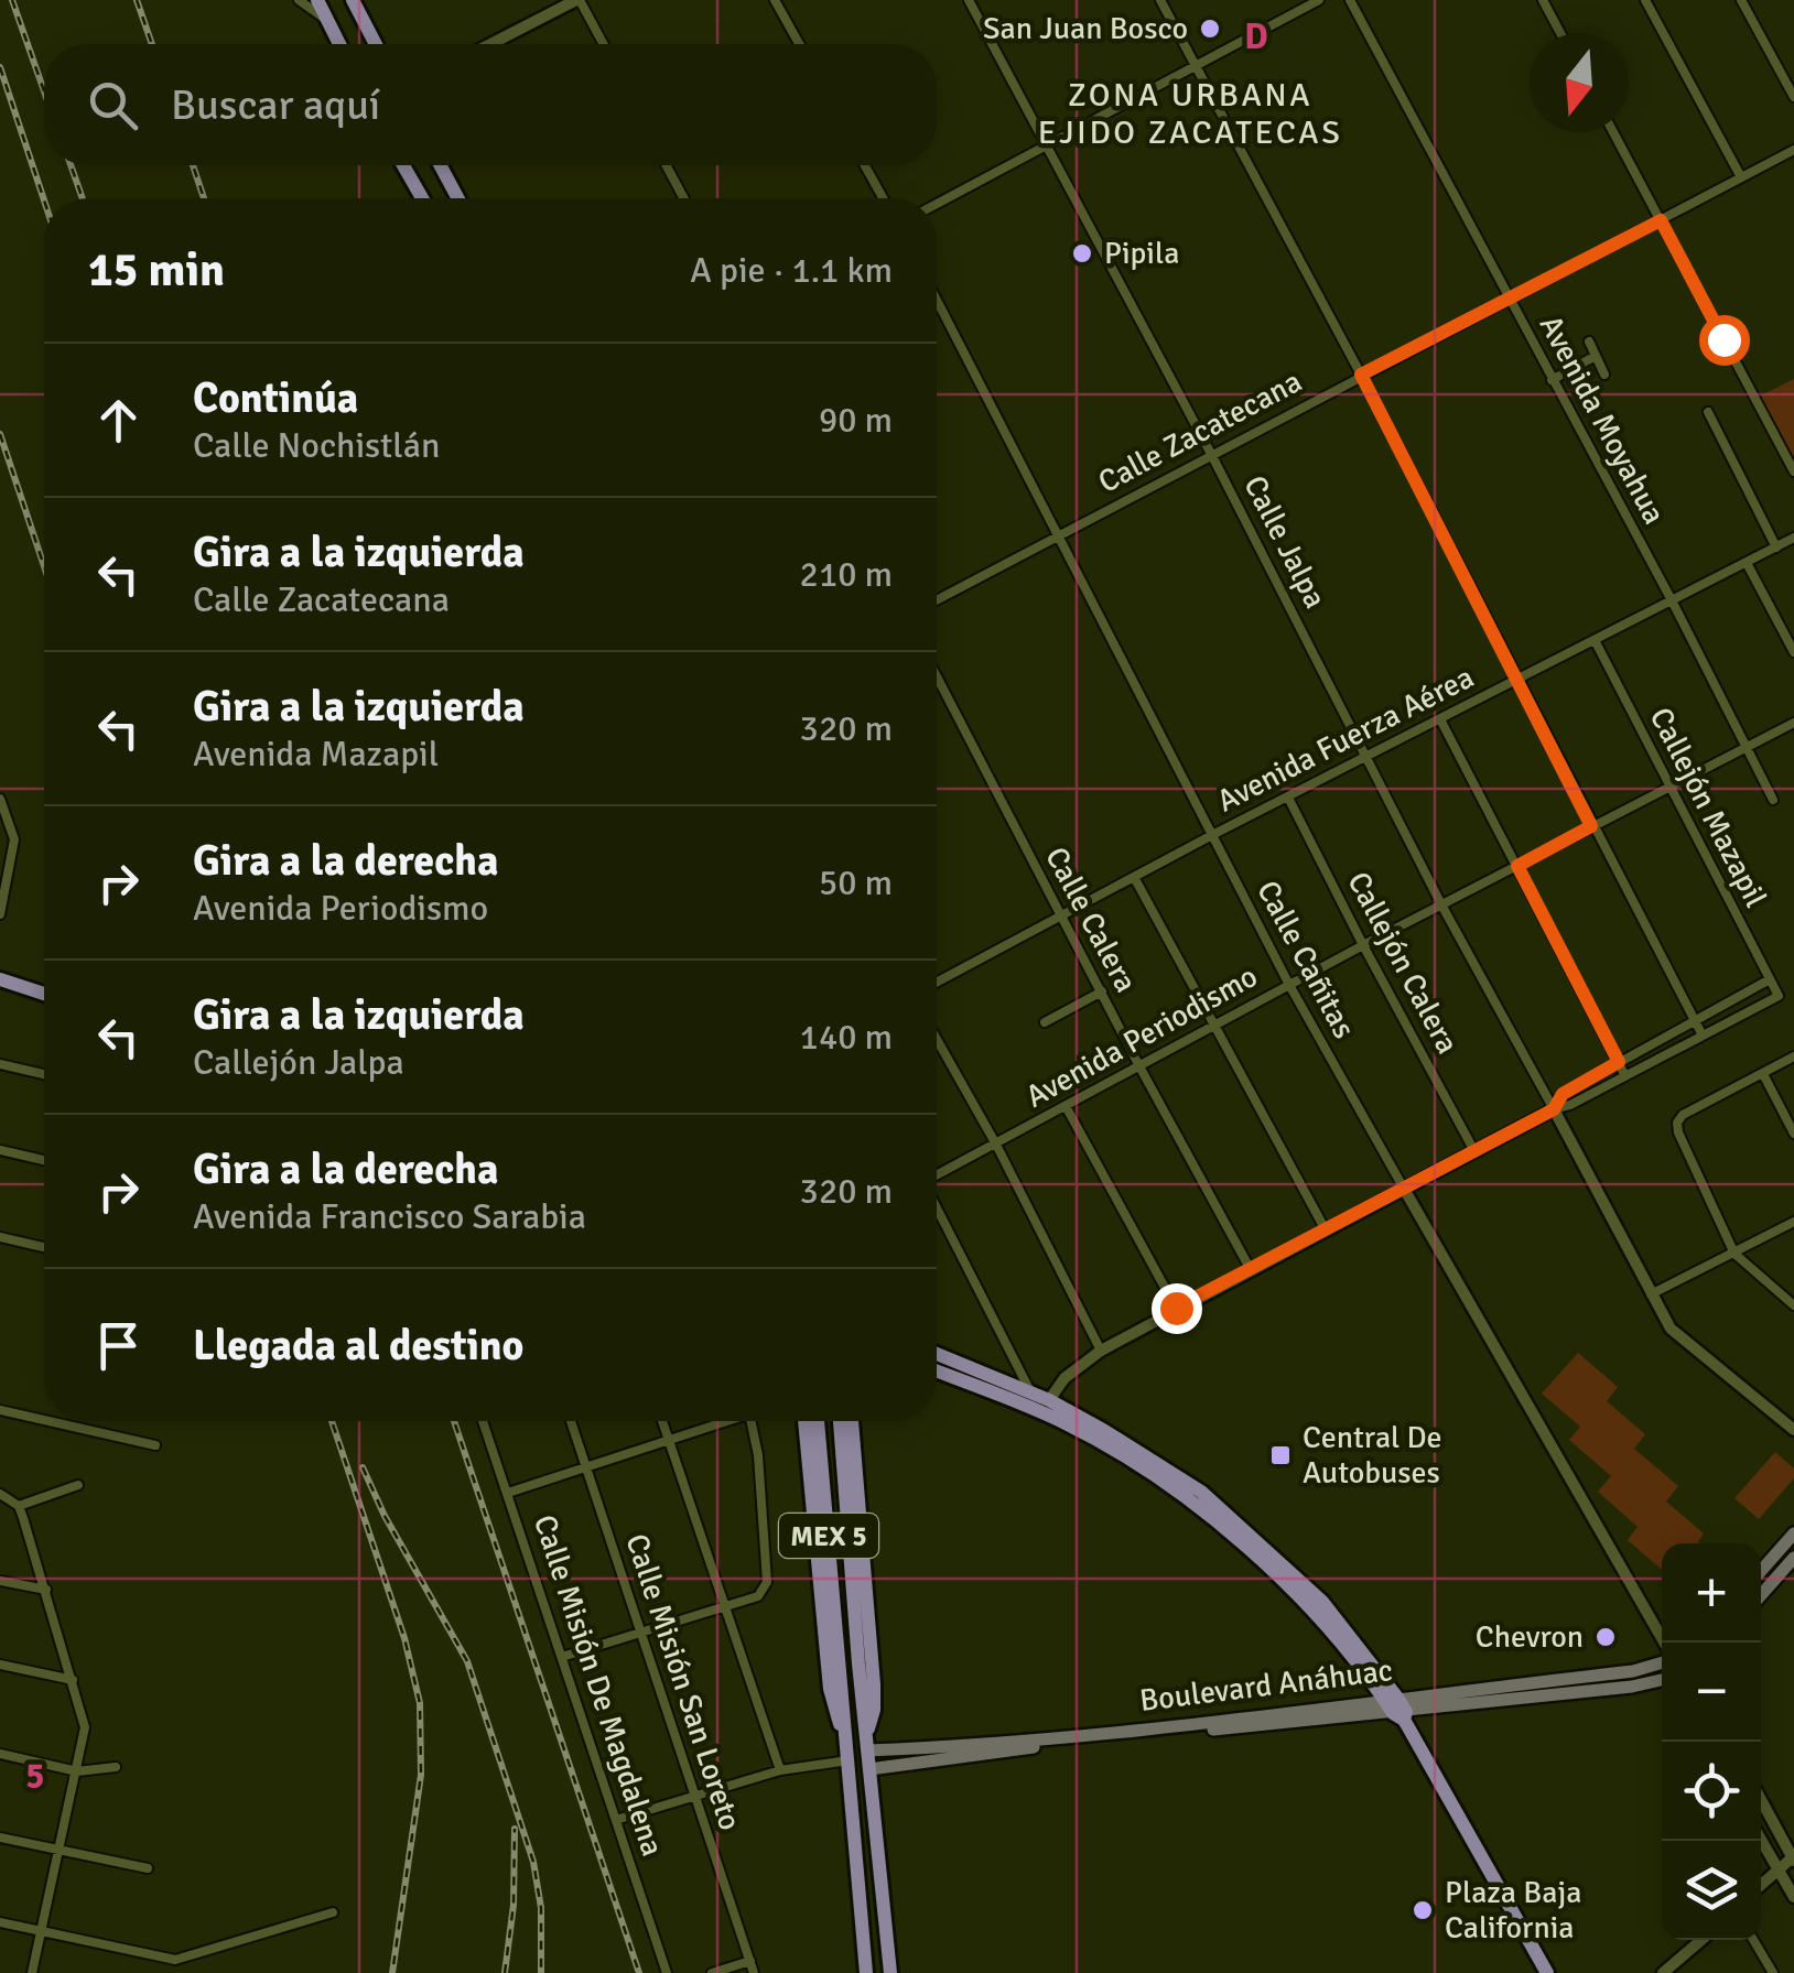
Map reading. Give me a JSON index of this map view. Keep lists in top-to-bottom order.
{
  "streets": {
    "main road": ["MEX 5", "Boulevard Anáhuac"],
    "street": [
      "Avenida Moyahua",
      "Calle Zacatecana",
      "Calle Jalpa",
      "Avenida Fuerza Aérea",
      "Callejón Mazapil",
      "Calle Calera",
      "Calle Cañitas",
      "Callejón Calera",
      "Avenida Periodismo",
      "Calle Misión San Loreto",
      "Calle Misión De Magdalena"
    ]
  },
  "crossings": [
    ["Avenida Moyahua", "Calle Zacatecana"],
    ["Avenida Moyahua", "Avenida Fuerza Aérea"],
    ["Avenida Moyahua", "Avenida Periodismo"],
    ["Calle Zacatecana", "Calle Jalpa"],
    ["Calle Zacatecana", "Calle Cañitas"],
    ["Calle Jalpa", "Avenida Fuerza Aérea"],
    ["Calle Jalpa", "Avenida Periodismo"],
    ["Avenida Fuerza Aérea", "Callejón Mazapil"],
    ["Avenida Fuerza Aérea", "Calle Calera"],
    ["Avenida Fuerza Aérea", "Calle Cañitas"],
    ["Avenida Fuerza Aérea", "Callejón Calera"],
    ["Callejón Mazapil", "Avenida Periodismo"],
    ["Calle Calera", "Avenida Periodismo"],
    ["Calle Cañitas", "Avenida Periodismo"],
    ["Callejón Calera", "Avenida Periodismo"],
    ["MEX 5", "Boulevard Anáhuac"]
  ],
  "districts": ["ZONA URBANA EJIDO ZACATECAS"],
  "places": {
    "other": [
      "San Juan Bosco",
      "Pipila",
      "Chevron",
      "Plaza Baja California"
    ],
    "transit": ["Central De Autobuses"]
  },
  "north": "bottom",
  "page": {
    "search": "Buscar aquí",
    "heading": ["15 min", "A pie · 1.1 km"],
    "list": [
      ["Continúa", "Calle Nochistlán", "90 m"],
      ["Gira a la izquierda", "Calle Zacatecana", "210 m"],
      ["Gira a la izquierda", "Avenida Mazapil", "320 m"],
      ["Gira a la derecha", "Avenida Periodismo", "50 m"],
      ["Gira a la izquierda", "Callejón Jalpa", "140 m"],
      ["Gira a la derecha", "Avenida Francisco Sarabia", "320 m"],
      "Llegada al destino"
    ],
    "map_buttons": ["+", "−"]
  },
  "grid": {
    "columns": ["D"],
    "rows": ["5"]
  }
}
